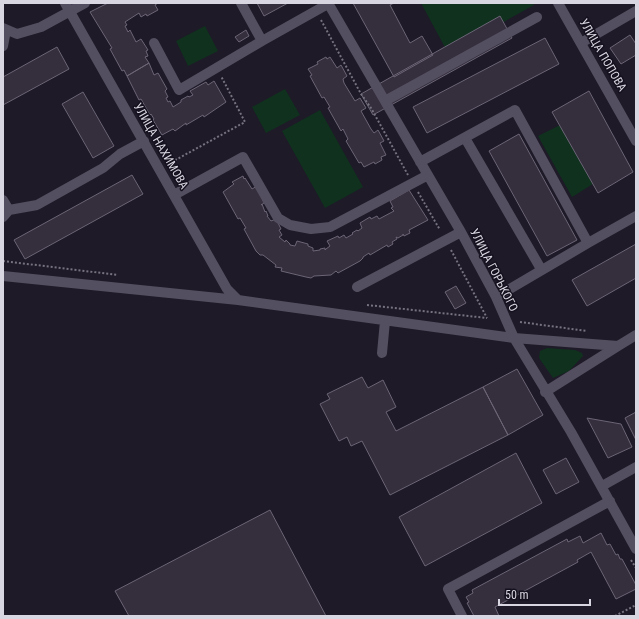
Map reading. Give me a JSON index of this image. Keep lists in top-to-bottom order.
{
  "streets": {
    "street": ["УЛИЦА ПОПОВА", "УЛИЦА НАХИМОВА", "УЛИЦА ГОРЬКОГО"]
  },
  "scale_bar": "50 m"
}
